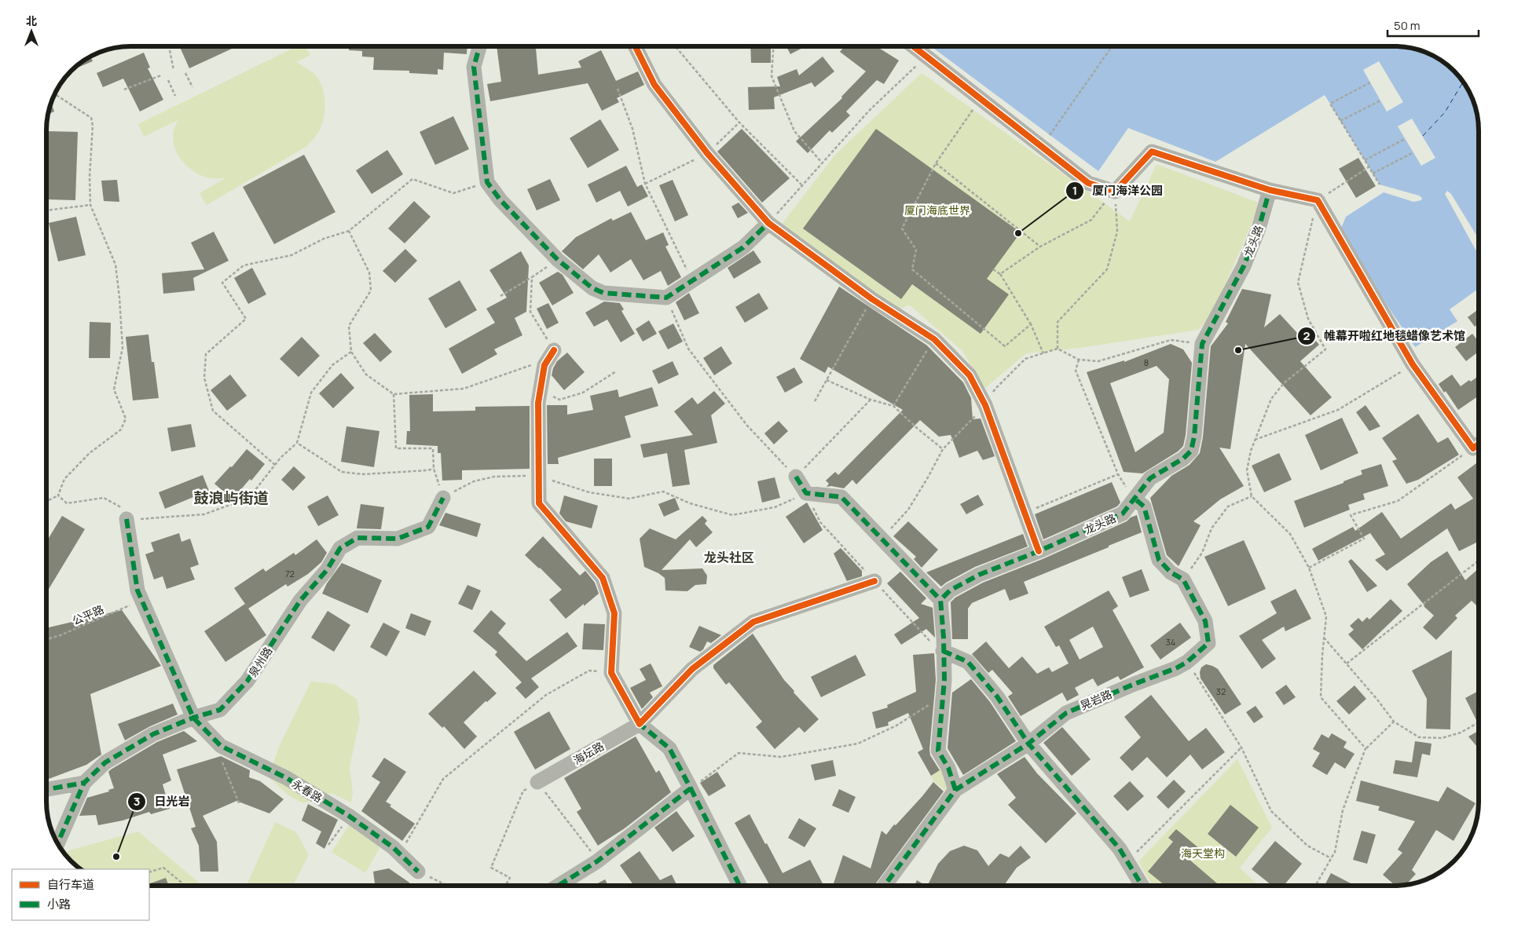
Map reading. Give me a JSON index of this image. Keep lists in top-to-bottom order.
{
  "streets": {
    "street": [
      "龙头路",
      "泉州路",
      "晃岩路",
      "海坛路",
      "永春路"
    ],
    "path": ["公平路"]
  },
  "crossings": [
    ["龙头路", "晃岩路"],
    ["泉州路", "永春路"]
  ],
  "districts": ["鼓浪屿街道", "龙头社区"],
  "parks": ["厦门海底世界", "海天堂构"],
  "places": ["厦门海洋公园", "帷幕开啦红地毯蜡像艺术馆", "日光岩"],
  "house_numbers": [
    "8",
    "72",
    "34",
    "32"
  ],
  "legend": ["自行车道", "小路"],
  "scale_bar": "50 m",
  "north": "top"
}
